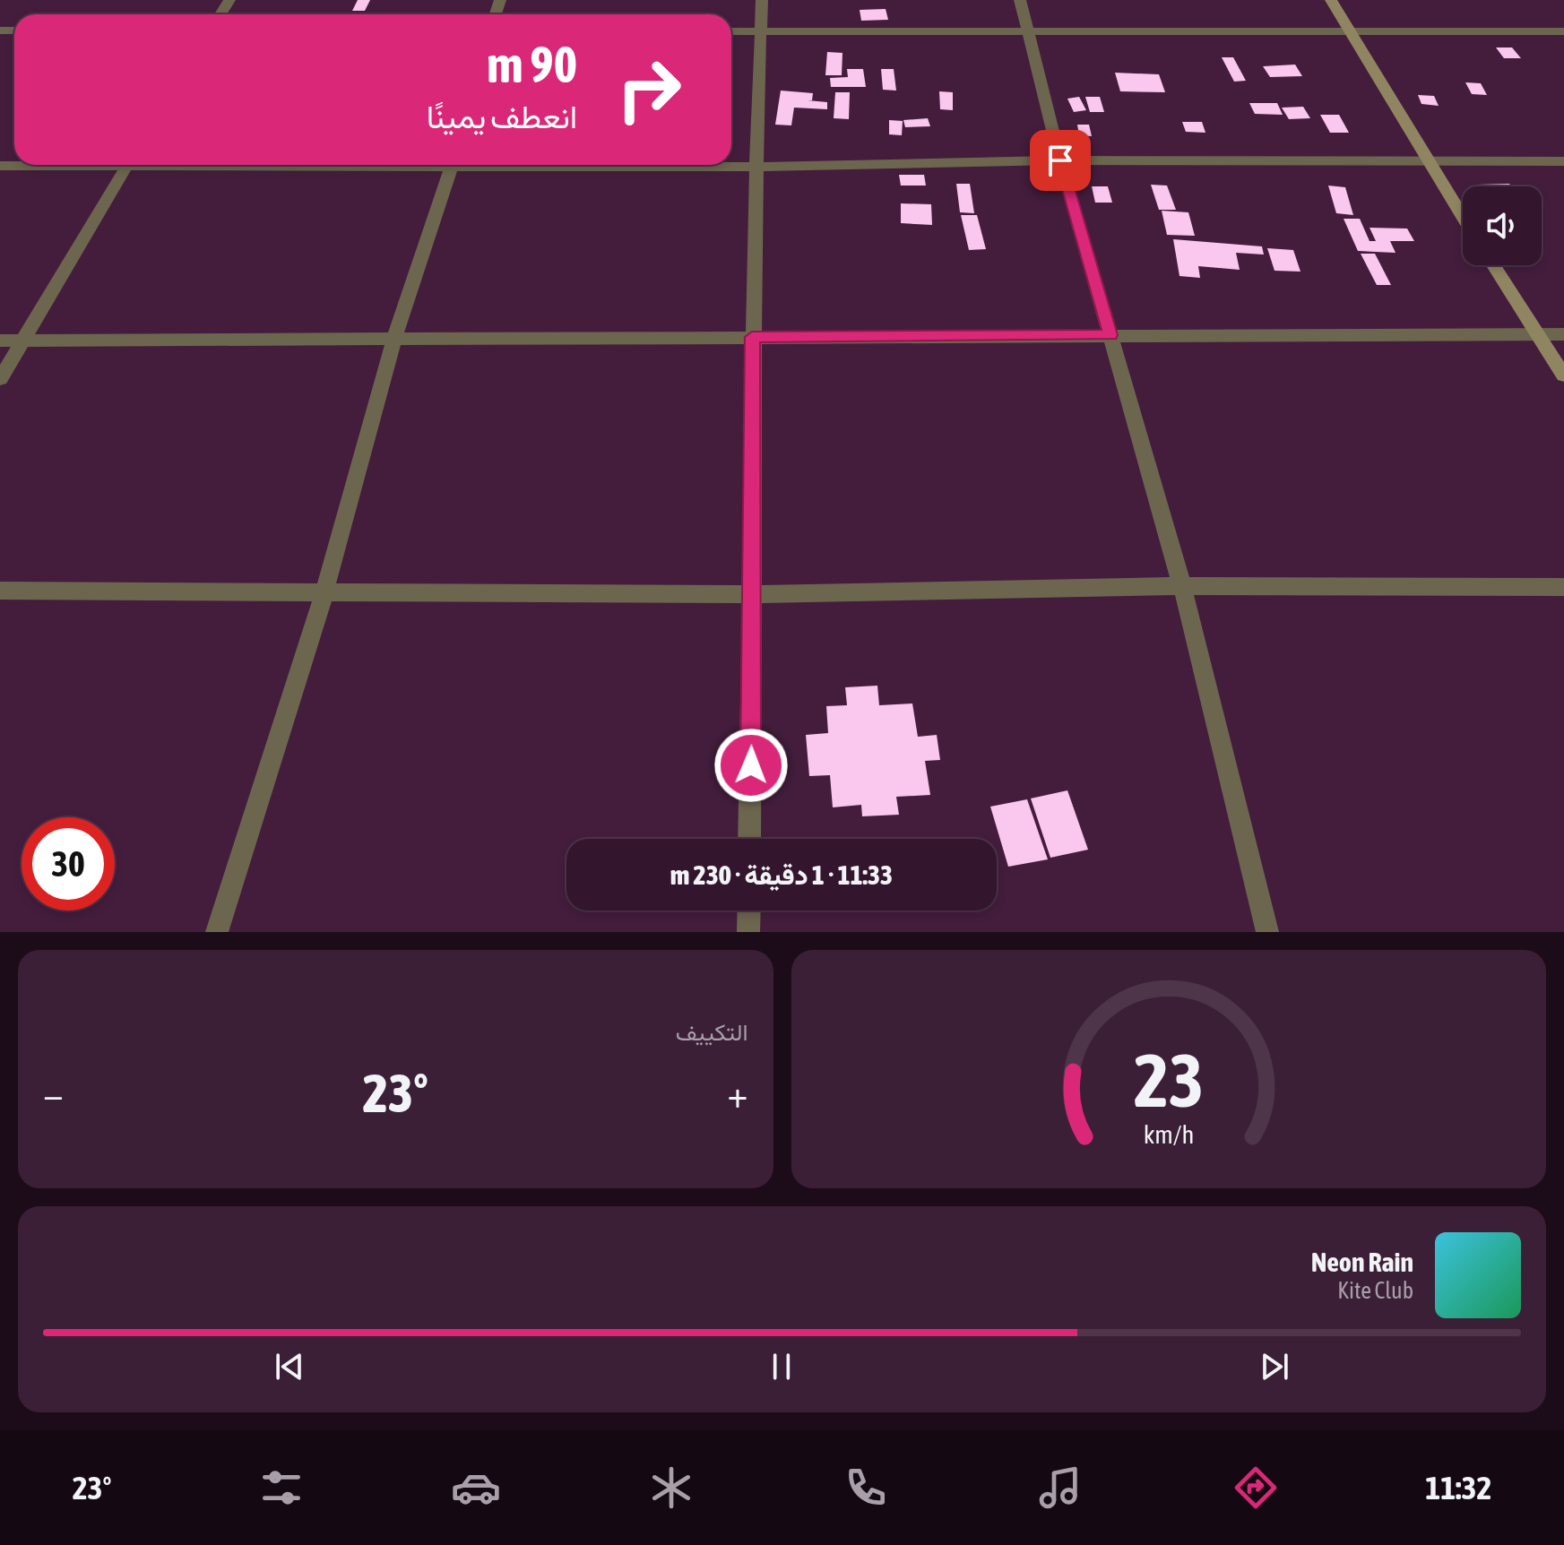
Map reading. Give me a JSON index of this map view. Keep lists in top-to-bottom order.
{
  "page": {
    "turn": ["90 m", "انعطف يمينًا"],
    "limit": "30",
    "trip": "11:33 · 1 دقيقة · 230 m",
    "tile": "التكييف",
    "heat": ["−", "23°", "+"],
    "song": ["Neon Rain", "Kite Club"],
    "tabs": ["11:32", "23°"],
    "gauge": ["23", "km/h"]
  }
}
